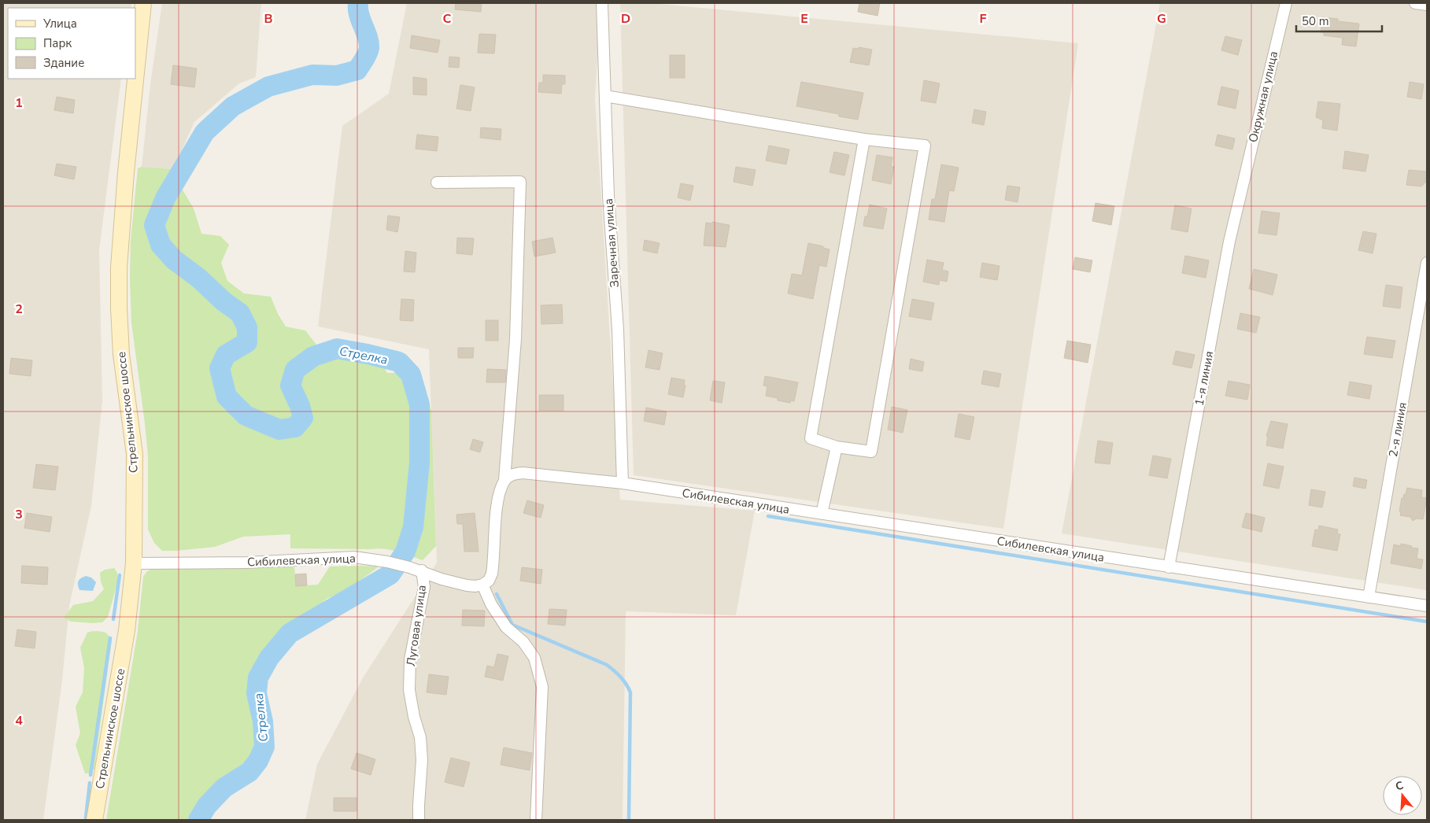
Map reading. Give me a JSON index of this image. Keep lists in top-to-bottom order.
{
  "streets": {
    "main road": ["Стрельнинское шоссе"],
    "street": [
      "Окружная улица",
      "Заречная улица",
      "1-я линия",
      "2-я линия",
      "Сибилевская улица",
      "Луговая улица"
    ]
  },
  "crossings": [
    ["Окружная улица", "1-я линия"],
    ["Заречная улица", "Сибилевская улица"],
    ["1-я линия", "Сибилевская улица"],
    ["Стрельнинское шоссе", "Сибилевская улица"],
    ["2-я линия", "Сибилевская улица"],
    ["Сибилевская улица", "Луговая улица"]
  ],
  "water": ["Стрелка"],
  "legend": ["Улица", "Парк", "Здание"],
  "scale_bar": "50 m",
  "north": "top",
  "grid": {
    "columns": [
      "B",
      "C",
      "D",
      "E",
      "F",
      "G"
    ],
    "rows": [
      "1",
      "2",
      "3",
      "4"
    ]
  }
}
